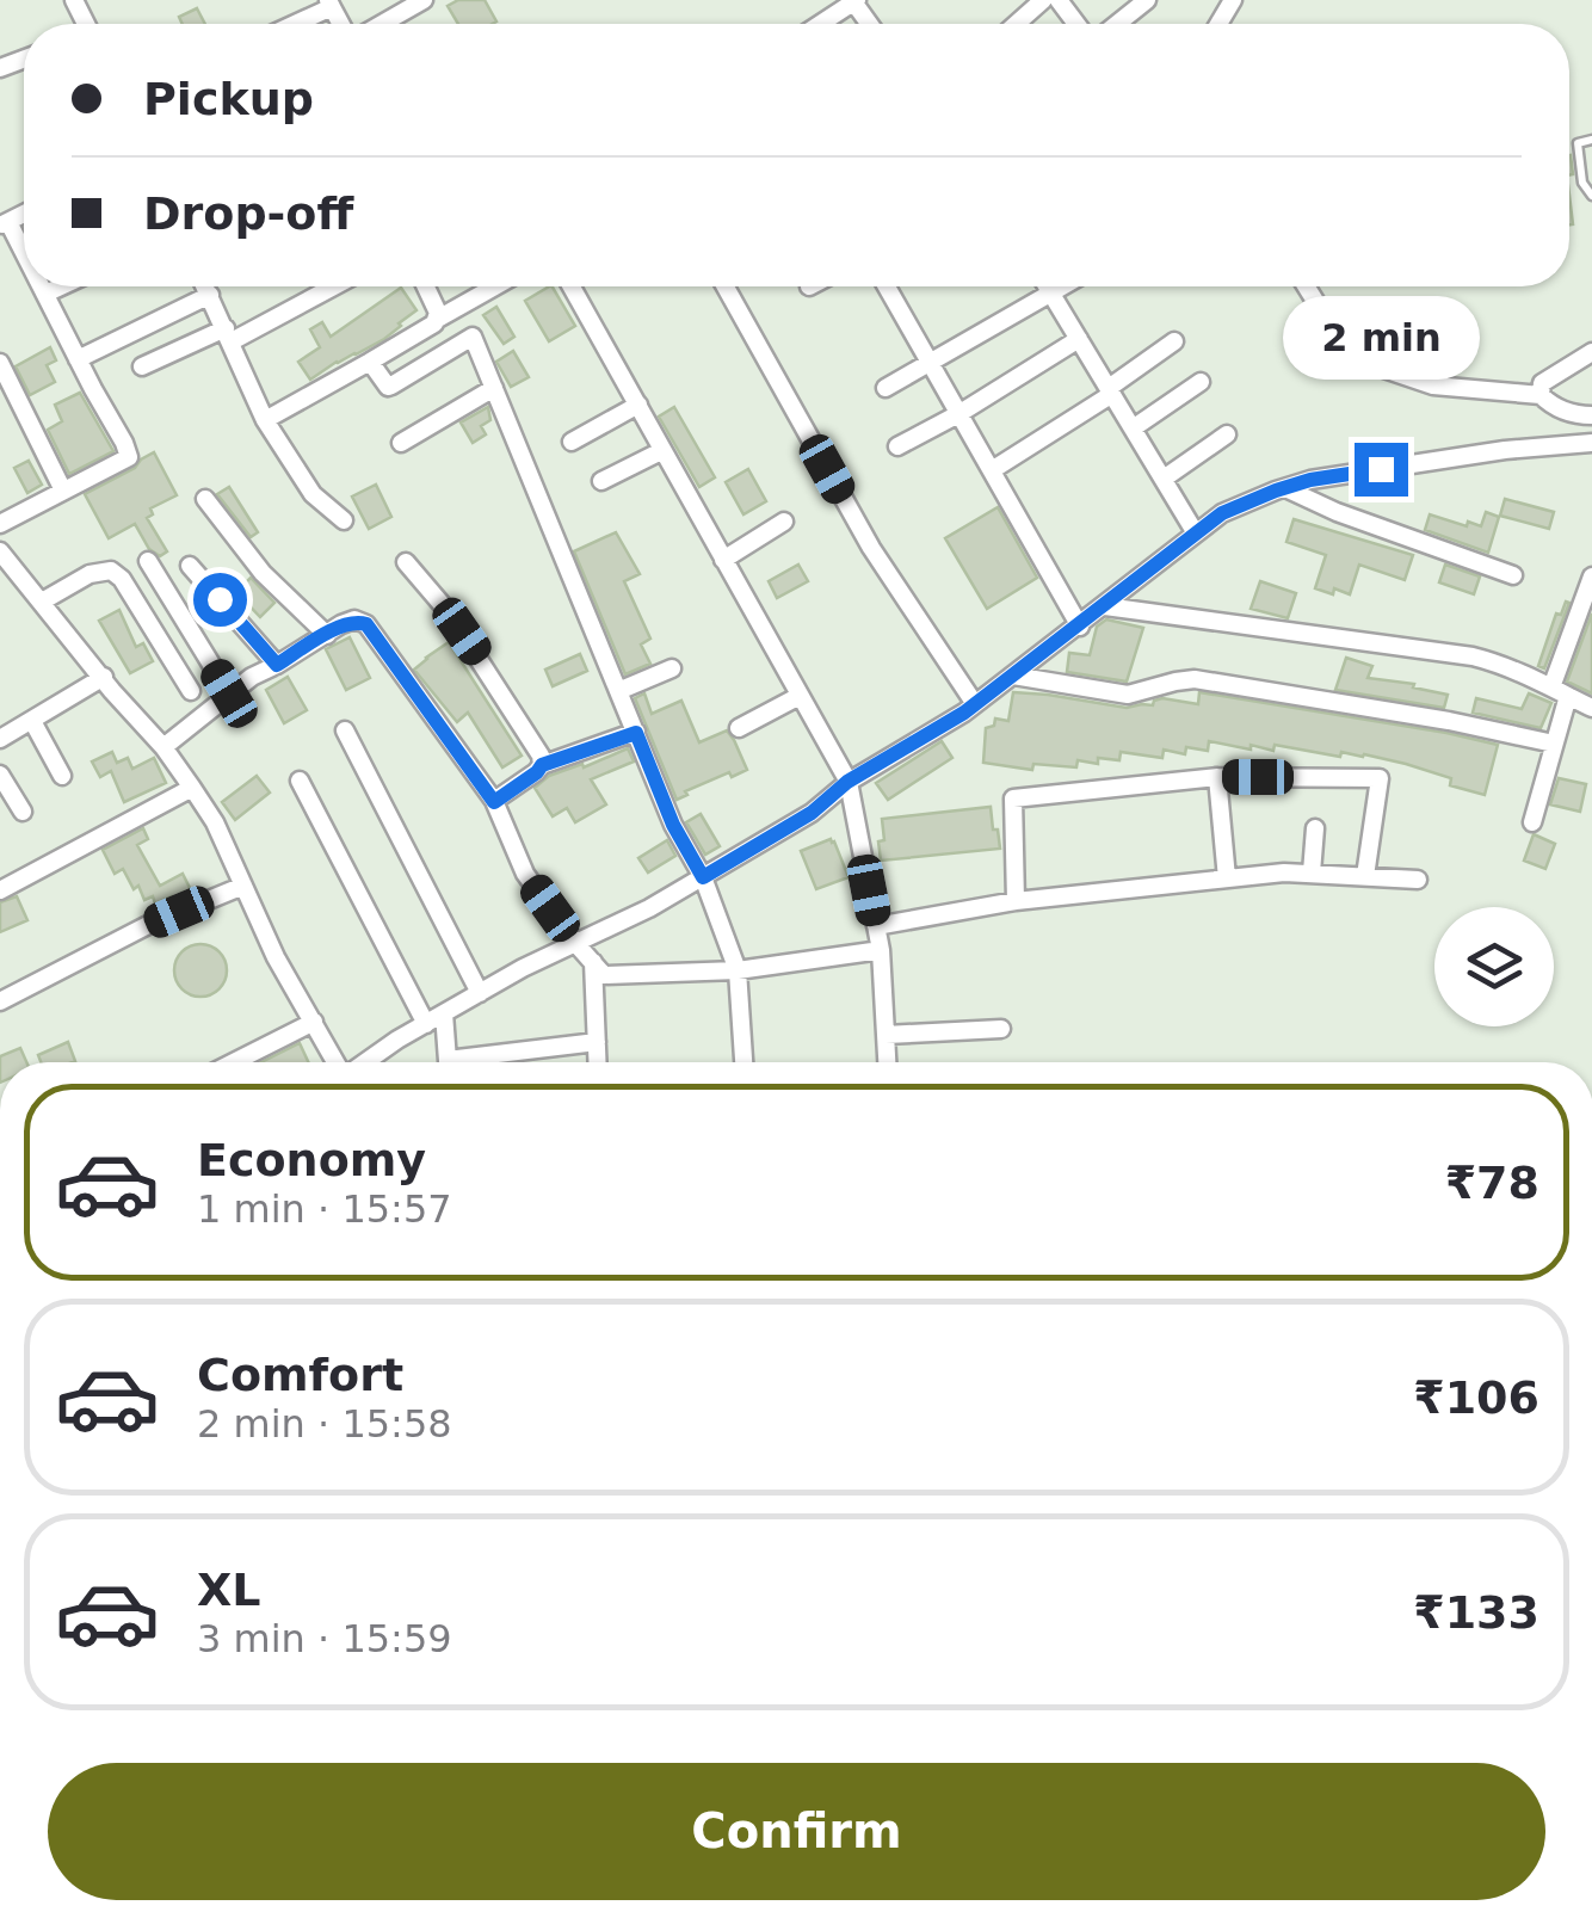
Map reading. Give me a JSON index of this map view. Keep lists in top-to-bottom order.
{
  "page": {
    "banner": ["Pickup", "Drop-off"],
    "bubble": "2 min",
    "list": [
      {
        "name": "Economy",
        "note": "1 min · 15:57",
        "value": "₹78"
      },
      {
        "name": "Comfort",
        "note": "2 min · 15:58",
        "value": "₹106"
      },
      {
        "name": "XL",
        "note": "3 min · 15:59",
        "value": "₹133"
      }
    ],
    "buttons": "Confirm"
  }
}
